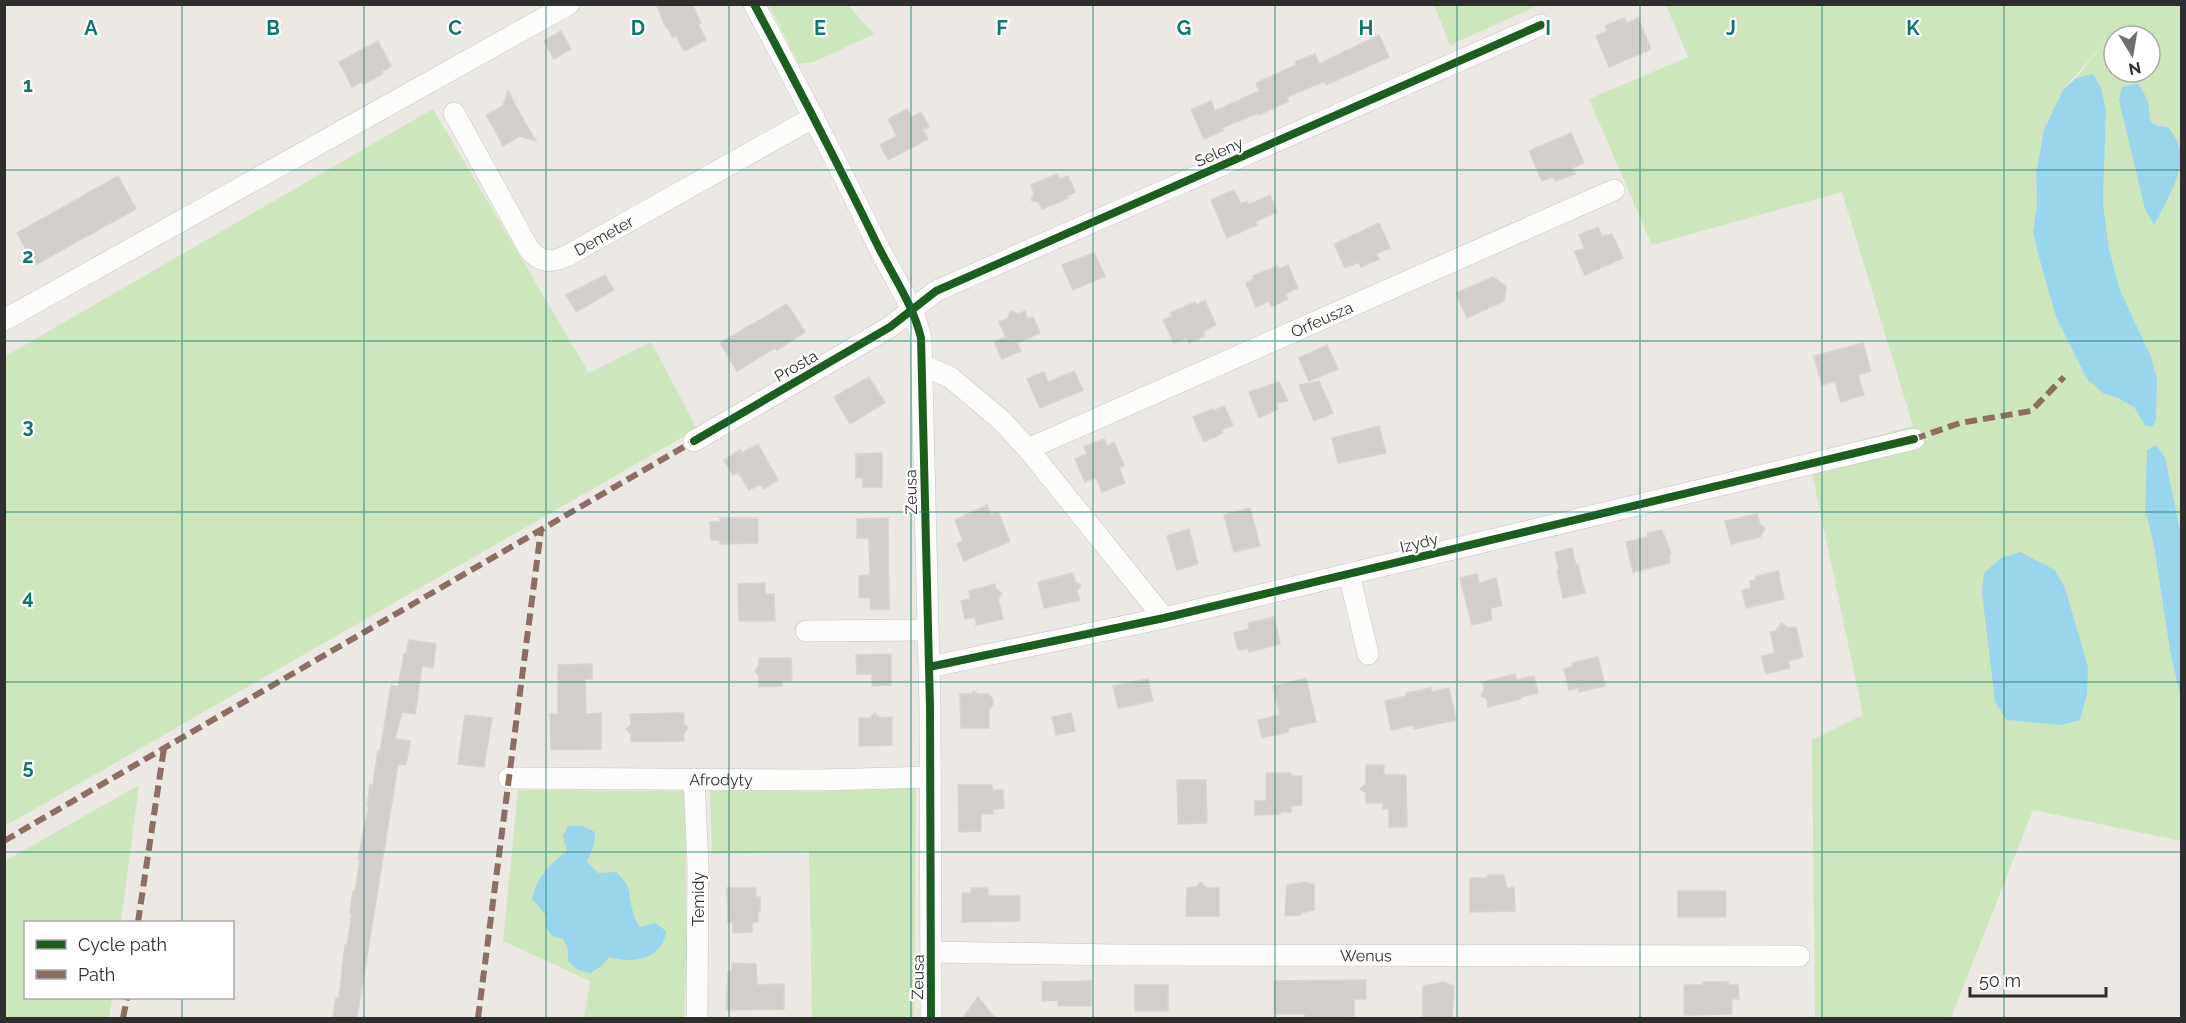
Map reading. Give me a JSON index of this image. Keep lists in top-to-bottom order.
{
  "streets": {
    "street": [
      "Seleny",
      "Demeter",
      "Orfeusza",
      "Prosta",
      "Zeusa",
      "Izydy",
      "Afrodyty",
      "Temidy",
      "Wenus"
    ]
  },
  "crossings": [
    ["Seleny", "Prosta"],
    ["Seleny", "Zeusa"],
    ["Demeter", "Zeusa"],
    ["Prosta", "Zeusa"],
    ["Zeusa", "Izydy"],
    ["Zeusa", "Afrodyty"],
    ["Zeusa", "Wenus"],
    ["Afrodyty", "Temidy"]
  ],
  "legend": ["Cycle path", "Path"],
  "scale_bar": "50 m",
  "north": "bottom",
  "grid": {
    "columns": [
      "A",
      "B",
      "C",
      "D",
      "E",
      "F",
      "G",
      "H",
      "I",
      "J",
      "K"
    ],
    "rows": [
      "1",
      "2",
      "3",
      "4",
      "5"
    ]
  }
}
